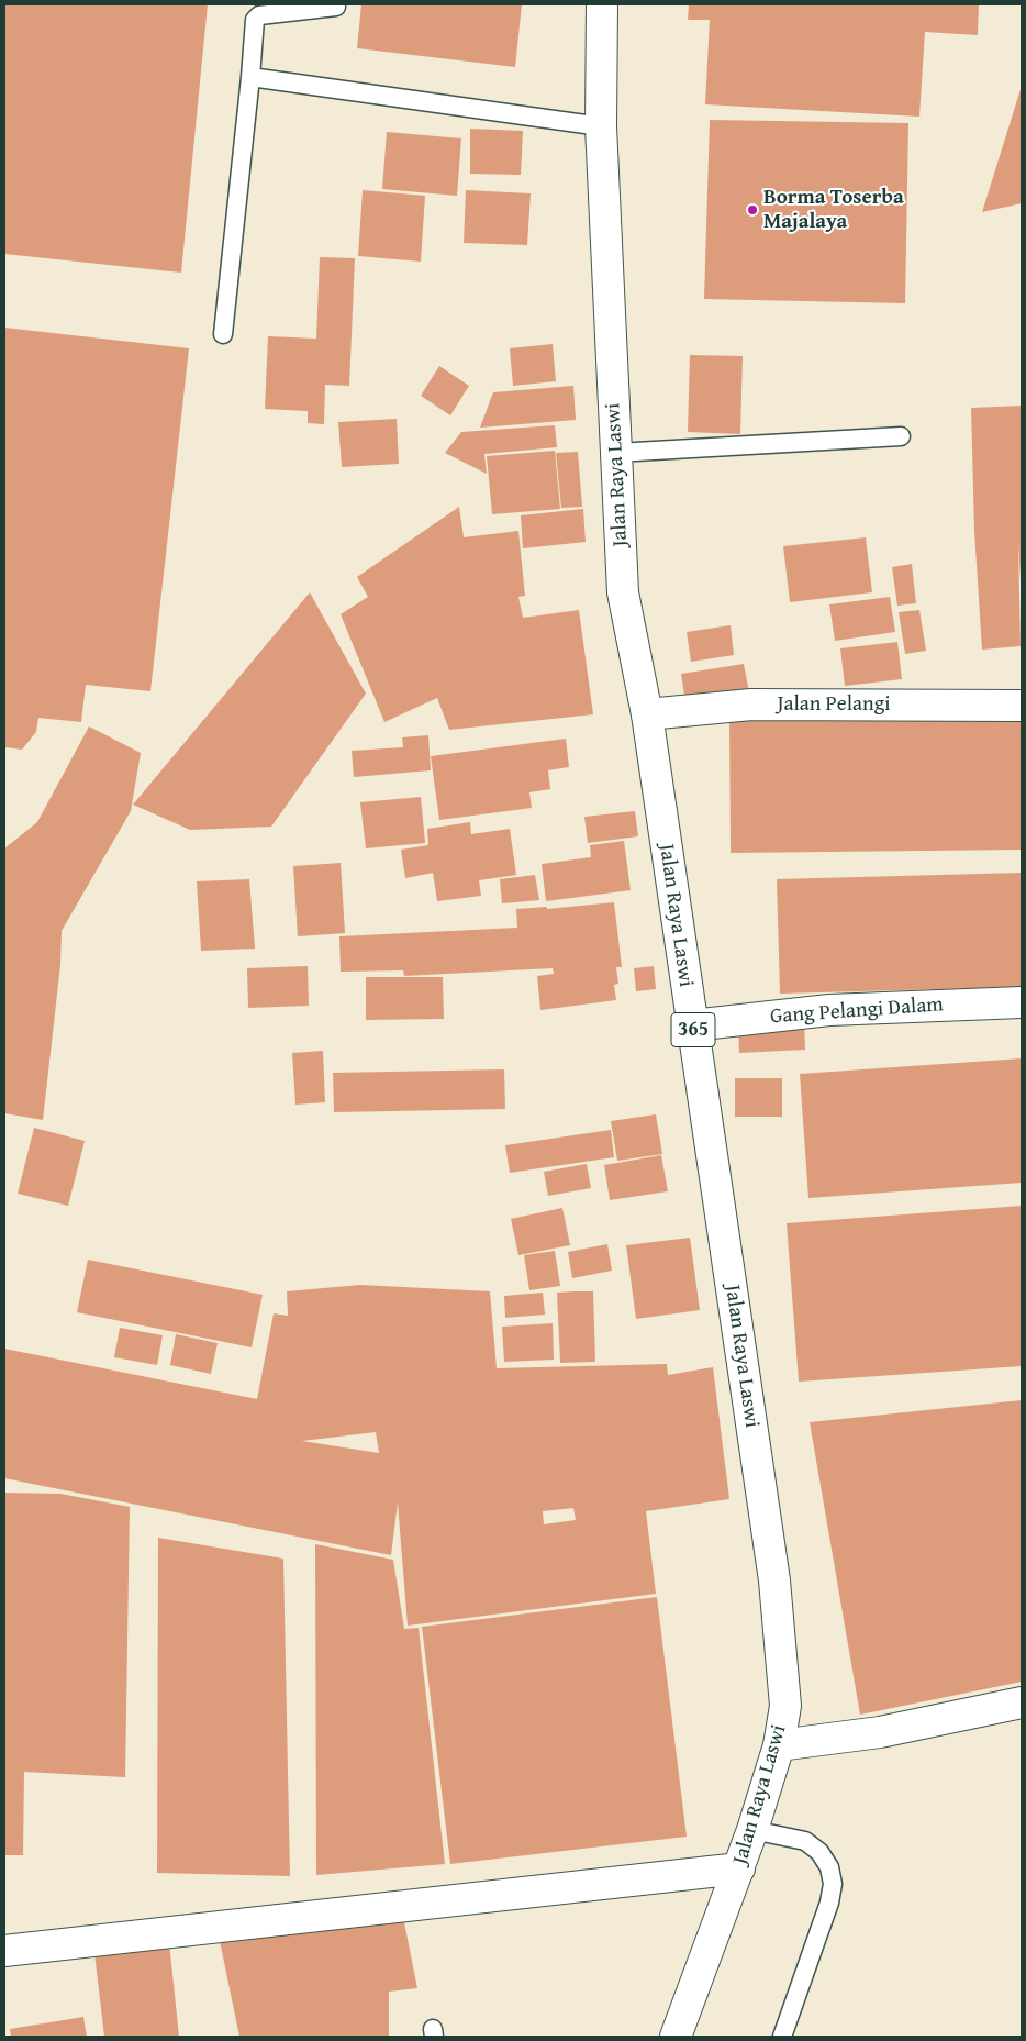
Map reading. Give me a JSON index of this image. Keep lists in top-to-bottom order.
{
  "streets": {
    "main road": [
      "Jalan Raya Laswi",
      "Jalan Pelangi",
      "Gang Pelangi Dalam",
      "365"
    ]
  },
  "crossings": [
    ["Jalan Raya Laswi", "Jalan Pelangi"],
    ["Jalan Raya Laswi", "Gang Pelangi Dalam"]
  ],
  "places": ["Borma Toserba Majalaya"]
}
